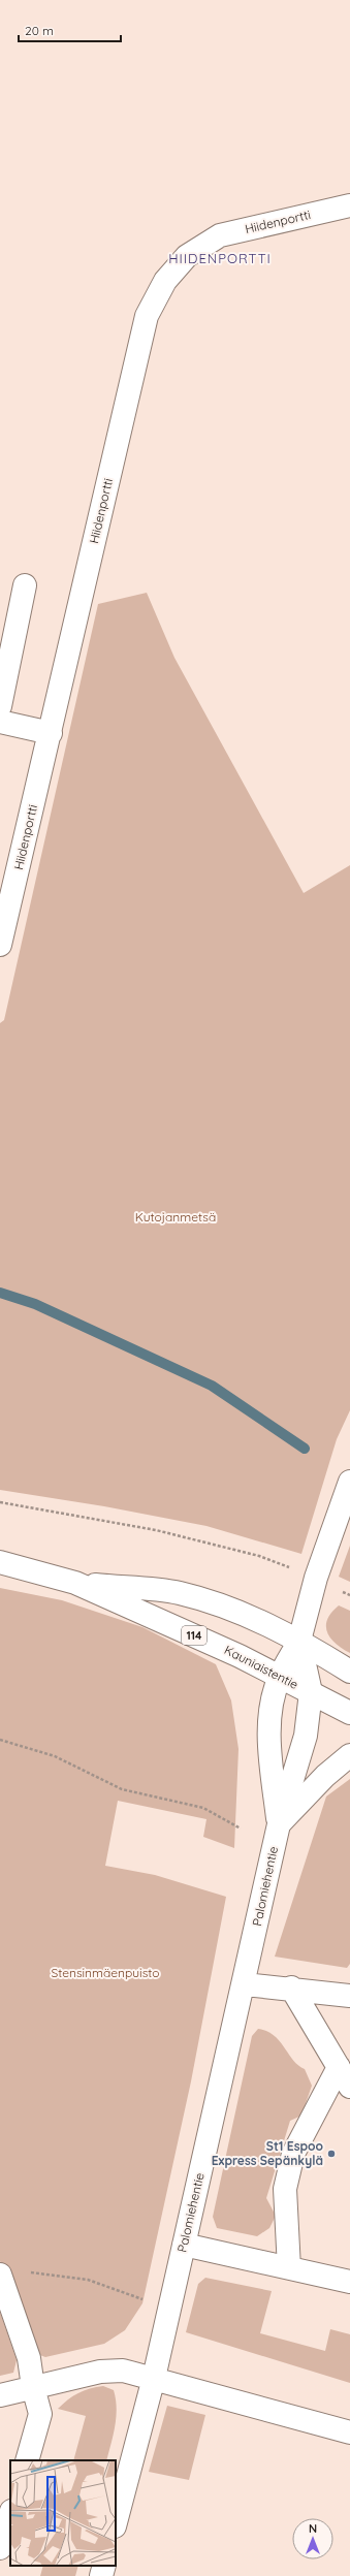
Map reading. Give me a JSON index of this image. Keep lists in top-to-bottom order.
{
  "streets": {
    "main road": [
      "Hiidenportti",
      "114",
      "Kauniaistentie",
      "Palomiehentie"
    ]
  },
  "crossings": [
    ["114", "Kauniaistentie"],
    ["114", "Palomiehentie"],
    ["Kauniaistentie", "Palomiehentie"]
  ],
  "districts": ["HIIDENPORTTI"],
  "parks": ["Kutojanmetsä", "Stensinmäenpuisto"],
  "places": ["St1 Espoo Express Sepänkylä"],
  "scale_bar": "20 m",
  "north": "top"
}
